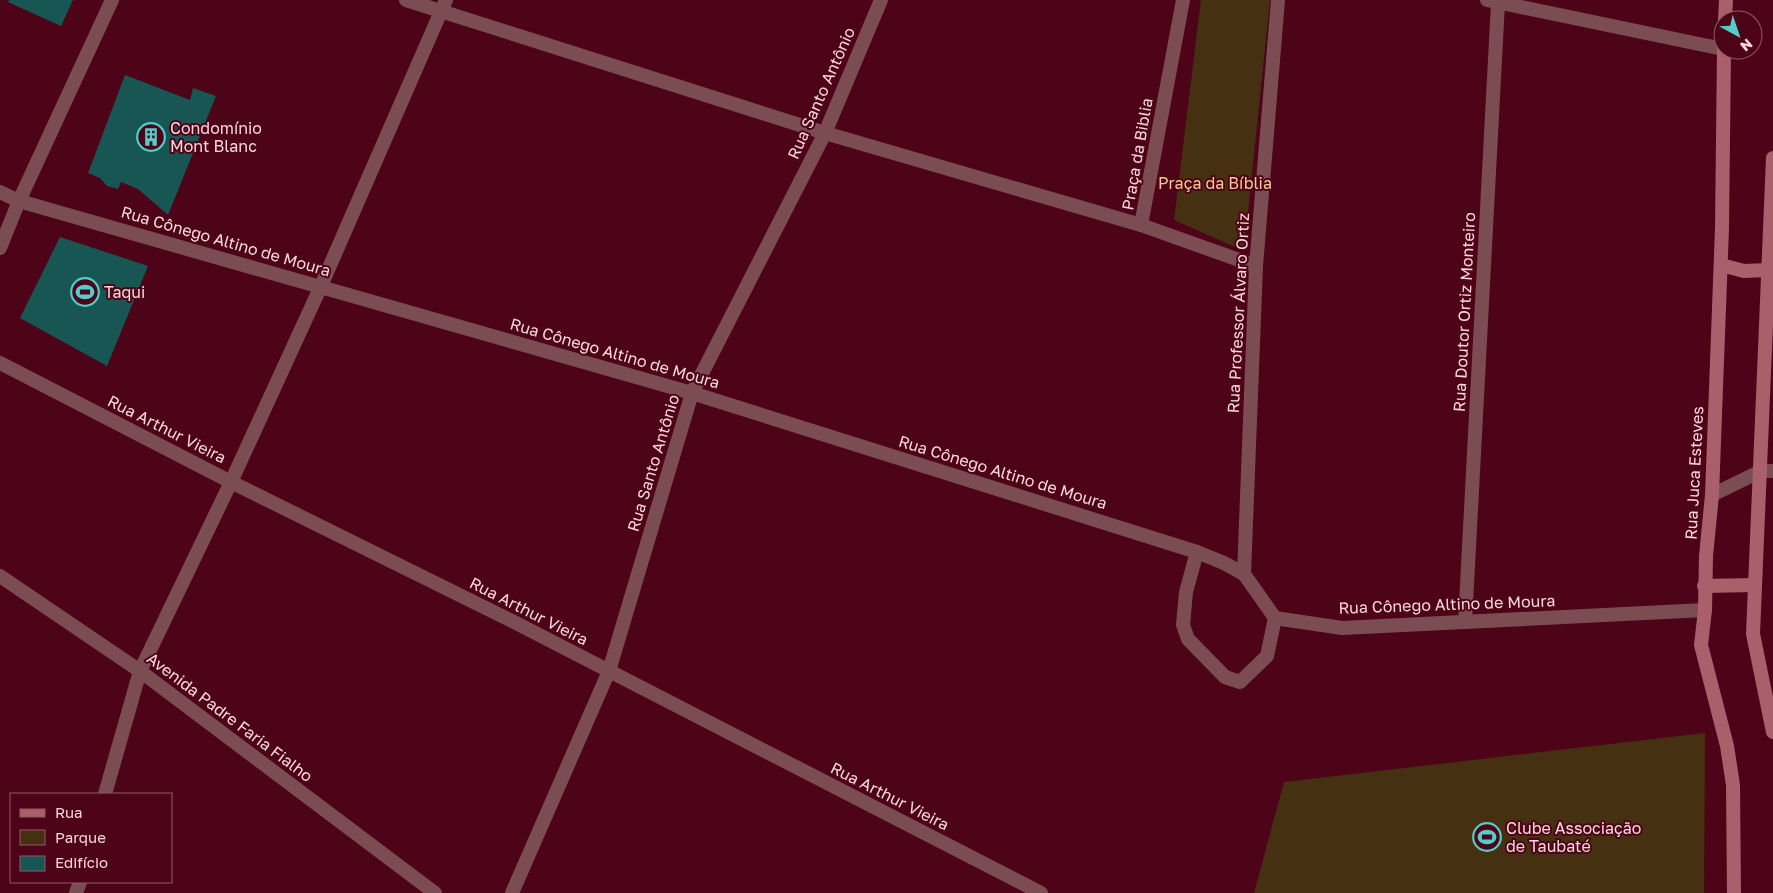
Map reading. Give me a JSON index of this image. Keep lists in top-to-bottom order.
{
  "streets": {
    "main road": ["Rua Juca Esteves"],
    "street": [
      "Rua Santo Antônio",
      "Praça da Biblia",
      "Rua Cônego Altino de Moura",
      "Rua Doutor Ortiz Monteiro",
      "Rua Professor Álvaro Ortiz",
      "Rua Arthur Vieira",
      "Avenida Padre Faria Fialho"
    ]
  },
  "crossings": [
    ["Rua Santo Antônio", "Rua Cônego Altino de Moura"],
    ["Rua Santo Antônio", "Rua Arthur Vieira"],
    ["Praça da Biblia", "Rua Professor Álvaro Ortiz"],
    ["Rua Cônego Altino de Moura", "Rua Doutor Ortiz Monteiro"],
    ["Rua Cônego Altino de Moura", "Rua Professor Álvaro Ortiz"],
    ["Rua Cônego Altino de Moura", "Rua Juca Esteves"]
  ],
  "parks": ["Praça da Bíblia"],
  "places": {
    "building": ["Condomínio Mont Blanc"],
    "sports": ["Taqui", "Clube Associação de Taubaté"]
  },
  "legend": ["Rua", "Parque", "Edifício"],
  "north": "bottom right"
}
